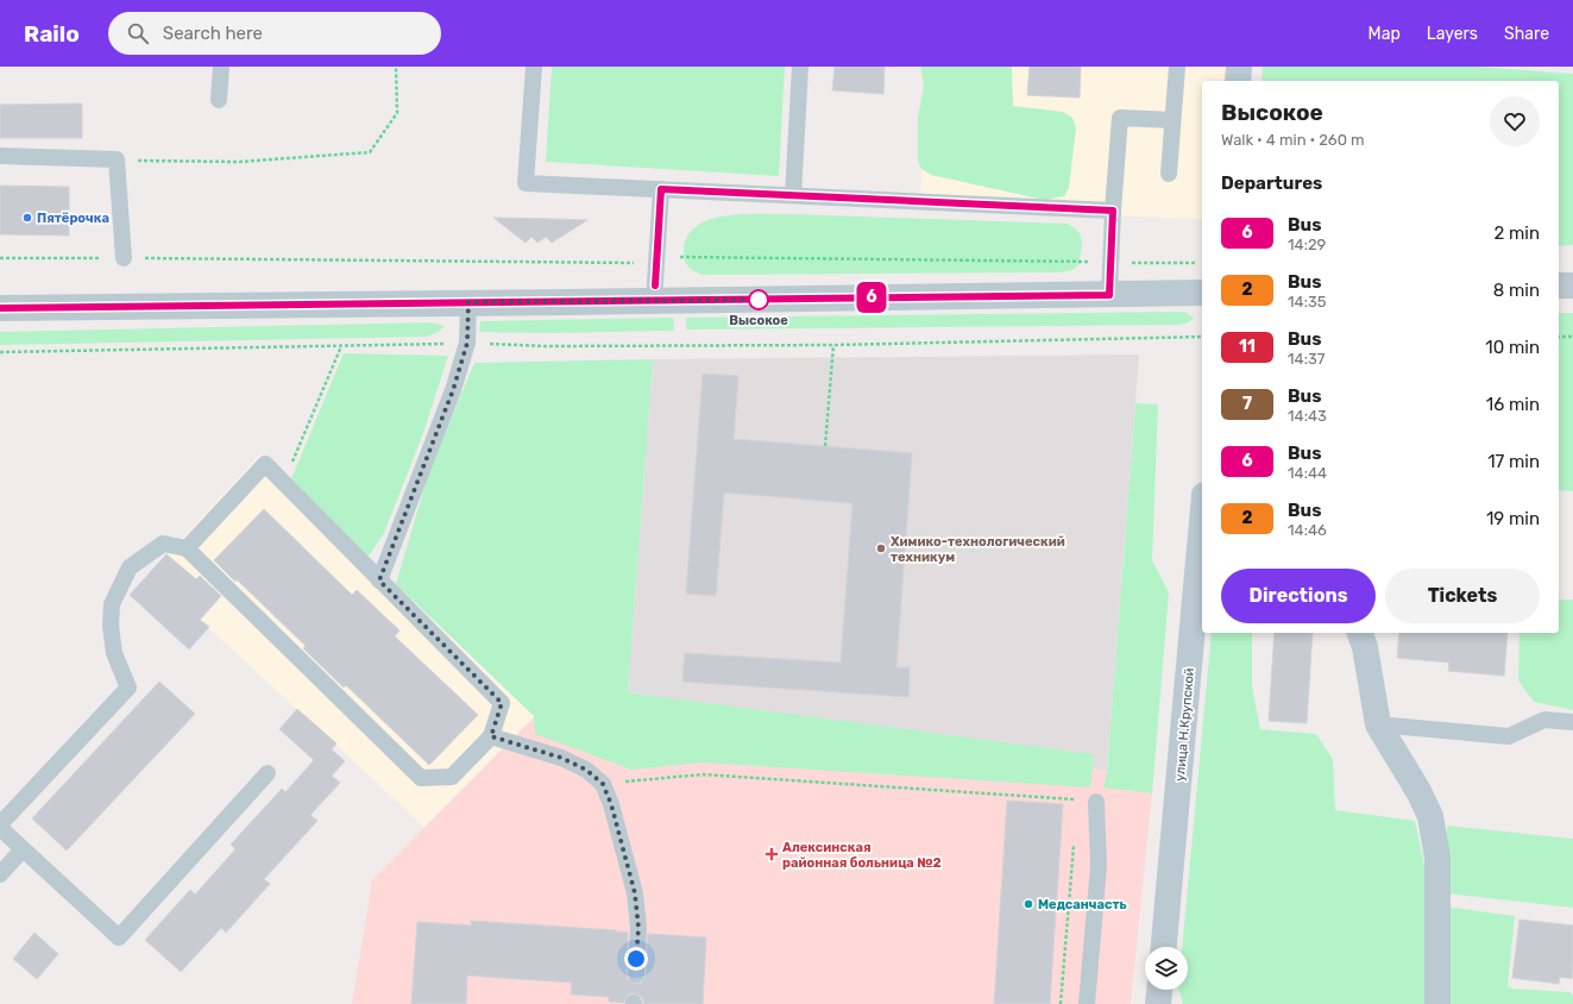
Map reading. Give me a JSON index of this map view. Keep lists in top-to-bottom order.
{
  "streets": {
    "street": ["улица Н.Крупской"]
  },
  "places": {
    "other": [
      "Пятёрочка",
      "Высокое",
      "Химико-технологический техникум",
      "Медсанчасть"
    ],
    "health": ["Алексинская районная больница №2"]
  },
  "lines": ["bus line 6"],
  "page": {
    "header": "Railo",
    "search": "Search here",
    "nav": ["Map", "Layers", "Share"],
    "on_map": "6",
    "heading": [
      ["Высокое", "Walk · 4 min · 260 m"],
      "Departures"
    ],
    "list": [
      {
        "mark": "6",
        "name": "Bus",
        "note": "14:29",
        "value": "2 min"
      },
      {
        "mark": "2",
        "name": "Bus",
        "note": "14:35",
        "value": "8 min"
      },
      {
        "mark": "11",
        "name": "Bus",
        "note": "14:37",
        "value": "10 min"
      },
      {
        "mark": "7",
        "name": "Bus",
        "note": "14:43",
        "value": "16 min"
      },
      {
        "mark": "6",
        "name": "Bus",
        "note": "14:44",
        "value": "17 min"
      },
      {
        "mark": "2",
        "name": "Bus",
        "note": "14:46",
        "value": "19 min"
      }
    ],
    "buttons": ["Directions", "Tickets"]
  }
}
